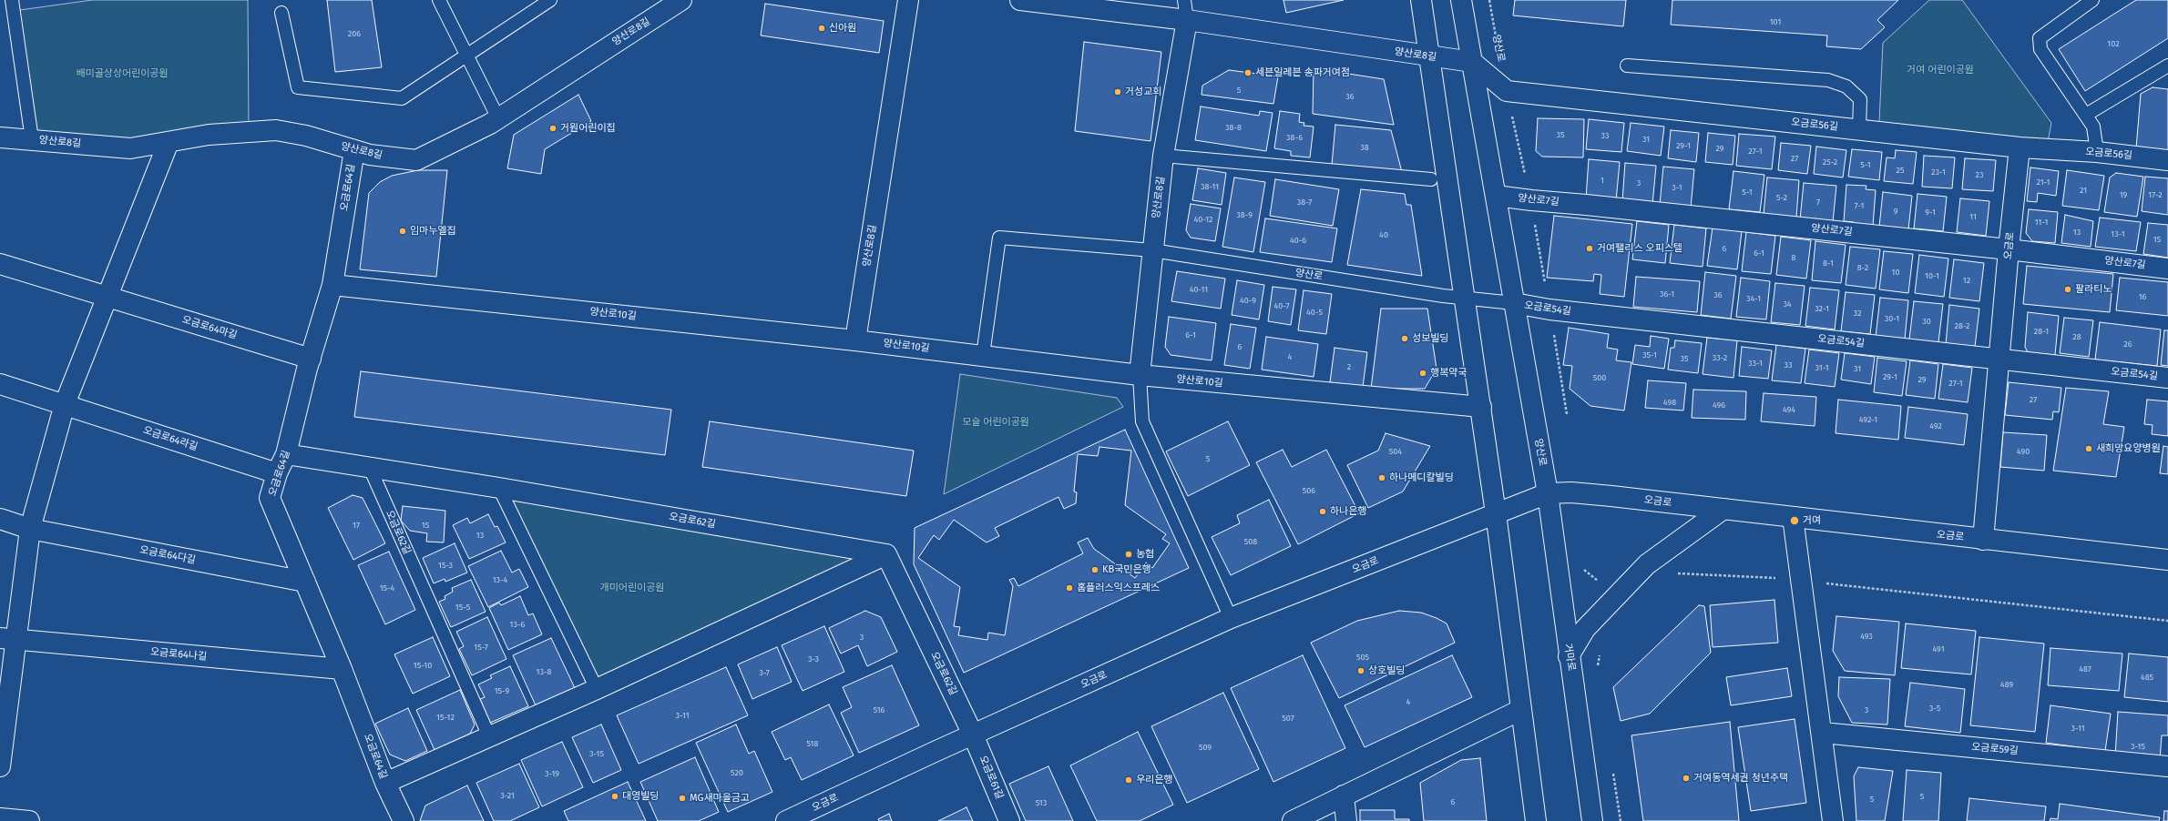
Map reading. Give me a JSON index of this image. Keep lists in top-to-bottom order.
{
  "streets": {
    "street": [
      "양산로8길",
      "양산로",
      "오금로56길",
      "오금로64길",
      "양산로7길",
      "오금로",
      "오금로54길",
      "양산로10길",
      "오금로64마길",
      "오금로64라길",
      "오금로62길",
      "오금로64다길",
      "오금로64나길",
      "거마로",
      "오금로59길",
      "오금로61길"
    ]
  },
  "crossings": [
    ["양산로8길", "양산로"],
    ["양산로8길", "오금로64길"],
    ["양산로8길", "양산로10길"],
    ["양산로", "오금로56길"],
    ["양산로", "양산로7길"],
    ["양산로", "오금로"],
    ["양산로", "오금로54길"],
    ["양산로", "양산로10길"],
    ["양산로", "거마로"],
    ["오금로56길", "오금로"],
    ["오금로64길", "양산로10길"],
    ["오금로64길", "오금로64마길"],
    ["오금로64길", "오금로64라길"],
    ["오금로64길", "오금로62길"],
    ["오금로64길", "오금로64다길"],
    ["오금로64길", "오금로64나길"],
    ["양산로7길", "오금로"],
    ["오금로", "오금로54길"],
    ["오금로", "오금로62길"],
    ["오금로", "거마로"],
    ["오금로", "오금로61길"],
    ["오금로62길", "오금로61길"]
  ],
  "parks": [
    "거여 어린이공원",
    "배미골상상어린이공원",
    "모슬 어린이공원",
    "개미어린이공원"
  ],
  "places": [
    "신아원",
    "세븐일레븐 송파거여점",
    "거성교회",
    "거원어린이집",
    "임마누엘집",
    "거여팰리스 오피스텔",
    "팔라티노",
    "성보빌딩",
    "행복약국",
    "새희망요양병원",
    "하나메디칼빌딩",
    "하나은행",
    "거여",
    "농협",
    "KB국민은행",
    "홈플러스익스프레스",
    "상호빌딩",
    "거여동역세권 청년주택",
    "우리은행",
    "대영빌딩",
    "MG새마을금고"
  ],
  "house_numbers": [
    "101",
    "206",
    "102",
    "5",
    "36",
    "38-8",
    "35",
    "33",
    "38-6",
    "31",
    "29-1",
    "38",
    "29",
    "27-1",
    "27",
    "25-2",
    "5-1",
    "25",
    "23-1",
    "23",
    "1",
    "21-1",
    "3",
    "38-11",
    "3-1",
    "21",
    "5-1",
    "19",
    "17-2",
    "5-2",
    "38-7",
    "7",
    "7-1",
    "9",
    "9-1",
    "38-9",
    "11",
    "40-12",
    "11-1",
    "13",
    "13-1",
    "40",
    "15",
    "40-6",
    "6",
    "6-1",
    "8",
    "8-1",
    "8-2",
    "10",
    "10-1",
    "12",
    "40-11",
    "36-1",
    "36",
    "16",
    "34-1",
    "40-9",
    "34",
    "40-7",
    "32-1",
    "40-5",
    "32",
    "30-1",
    "30",
    "28-2",
    "28-1",
    "6-1",
    "28",
    "26",
    "6",
    "35-1",
    "4",
    "33-2",
    "35",
    "33-1",
    "33",
    "2",
    "31-1",
    "31",
    "29-1",
    "500",
    "29",
    "27-1",
    "27",
    "498",
    "496",
    "494",
    "492-1",
    "492",
    "504",
    "490",
    "5",
    "506",
    "17",
    "15",
    "13",
    "508",
    "15-3",
    "13-4",
    "15-4",
    "15-5",
    "13-6",
    "493",
    "3",
    "15-7",
    "491",
    "505",
    "3-3",
    "15-10",
    "487",
    "13-8",
    "3-7",
    "485",
    "489",
    "15-9",
    "4",
    "3-5",
    "516",
    "3",
    "3-11",
    "15-12",
    "507",
    "3-11",
    "518",
    "3-15",
    "509",
    "3-15",
    "520",
    "3-19",
    "3-21",
    "5",
    "5",
    "6",
    "513"
  ]
}
